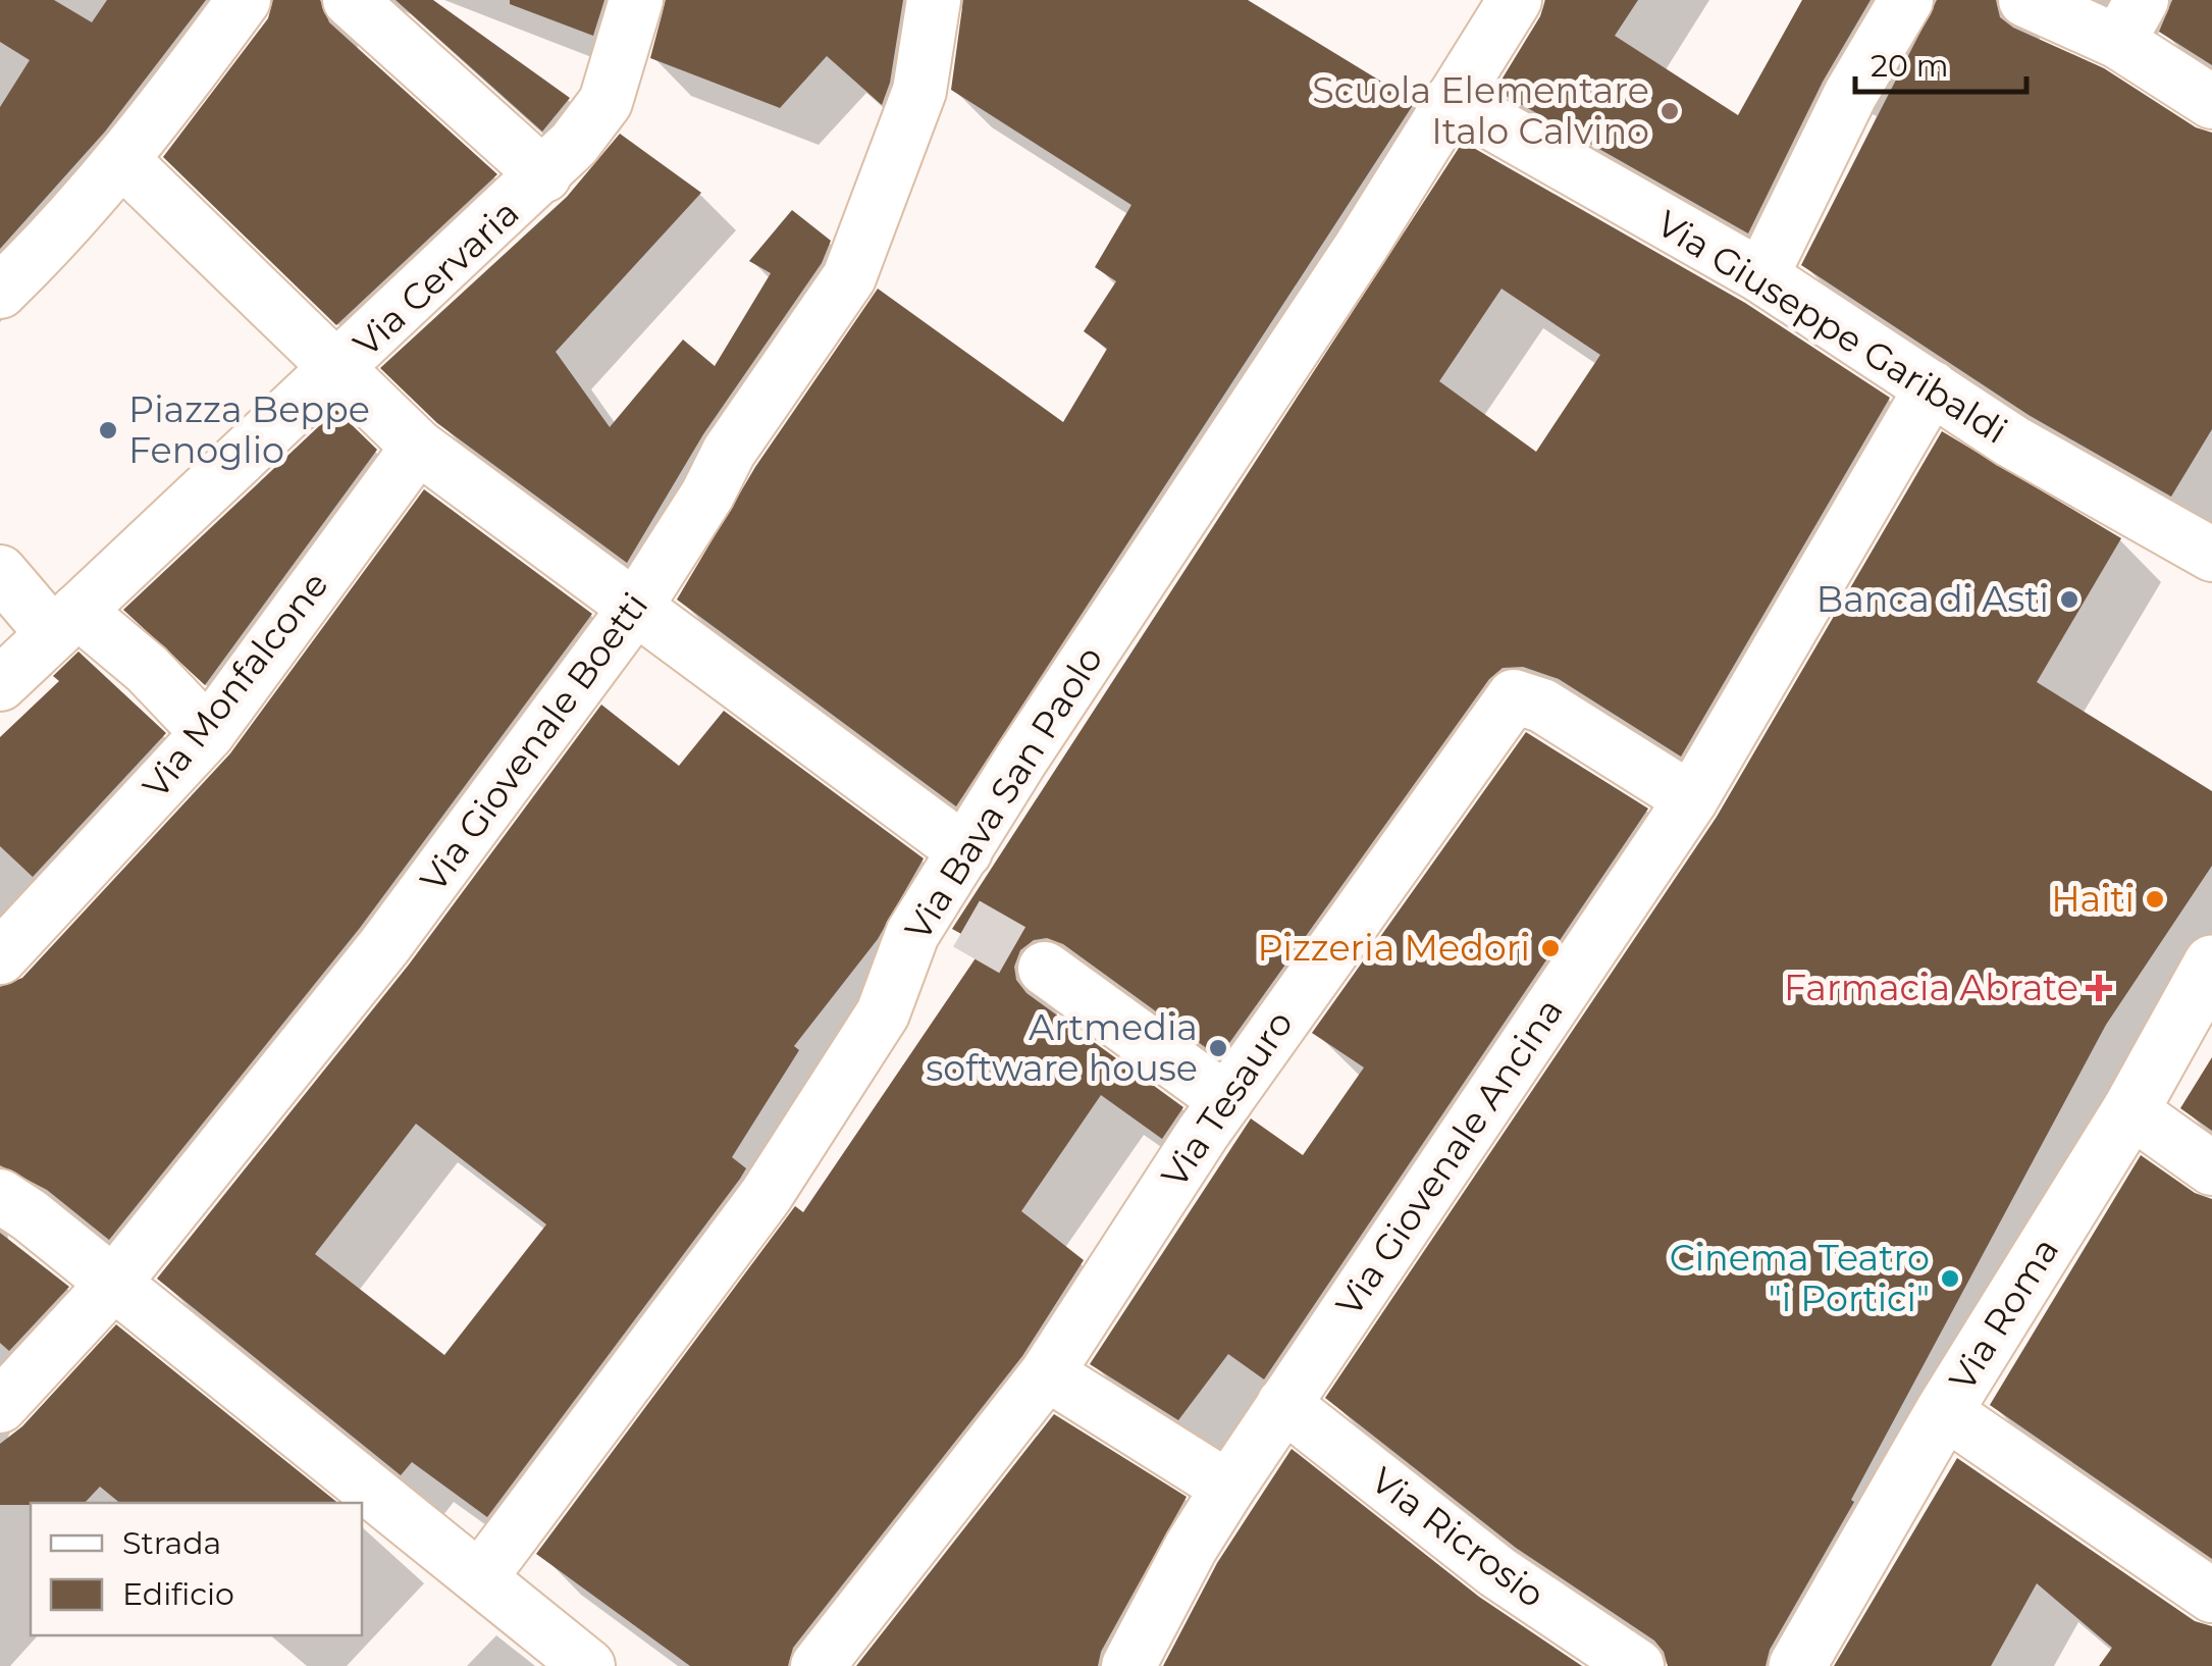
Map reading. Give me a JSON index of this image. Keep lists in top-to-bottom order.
{
  "streets": {
    "main road": ["Via Roma"],
    "street": [
      "Via Cervaria",
      "Via Giuseppe Garibaldi",
      "Via Monfalcone",
      "Via Giovenale Boetti",
      "Via Bava San Paolo",
      "Via Tesauro",
      "Via Giovenale Ancina",
      "Via Ricrosio"
    ]
  },
  "crossings": [
    ["Via Giuseppe Garibaldi", "Via Bava San Paolo"],
    ["Via Giuseppe Garibaldi", "Via Giovenale Ancina"],
    ["Via Tesauro", "Via Giovenale Ancina"],
    ["Via Giovenale Ancina", "Via Ricrosio"]
  ],
  "places": {
    "other": [
      "Scuola Elementare Italo Calvino",
      "Piazza Beppe Fenoglio",
      "Banca di Asti",
      "Haiti",
      "Pizzeria Medori",
      "Artmedia software house",
      "Cinema Teatro \"i Portici\""
    ],
    "health": ["Farmacia Abrate"]
  },
  "legend": ["Strada", "Edificio"],
  "scale_bar": "20 m"
}
